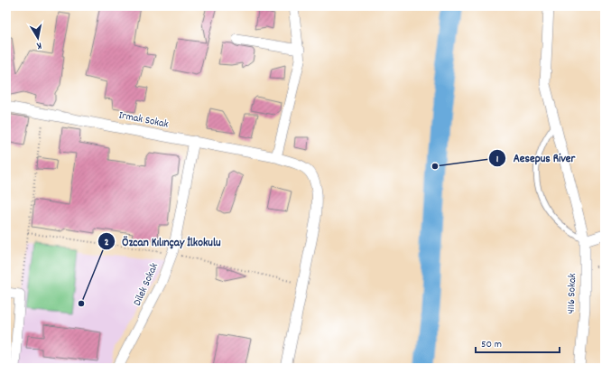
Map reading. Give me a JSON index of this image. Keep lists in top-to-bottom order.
{
  "streets": {
    "street": ["Irmak Sokak", "Dilek Sokak", "4116 Sokak"]
  },
  "crossings": [
    ["Irmak Sokak", "Dilek Sokak"]
  ],
  "places": ["Aesepus River", "Özcan Kılınçay İlkokulu"],
  "scale_bar": "50 m",
  "north": "bottom"
}
